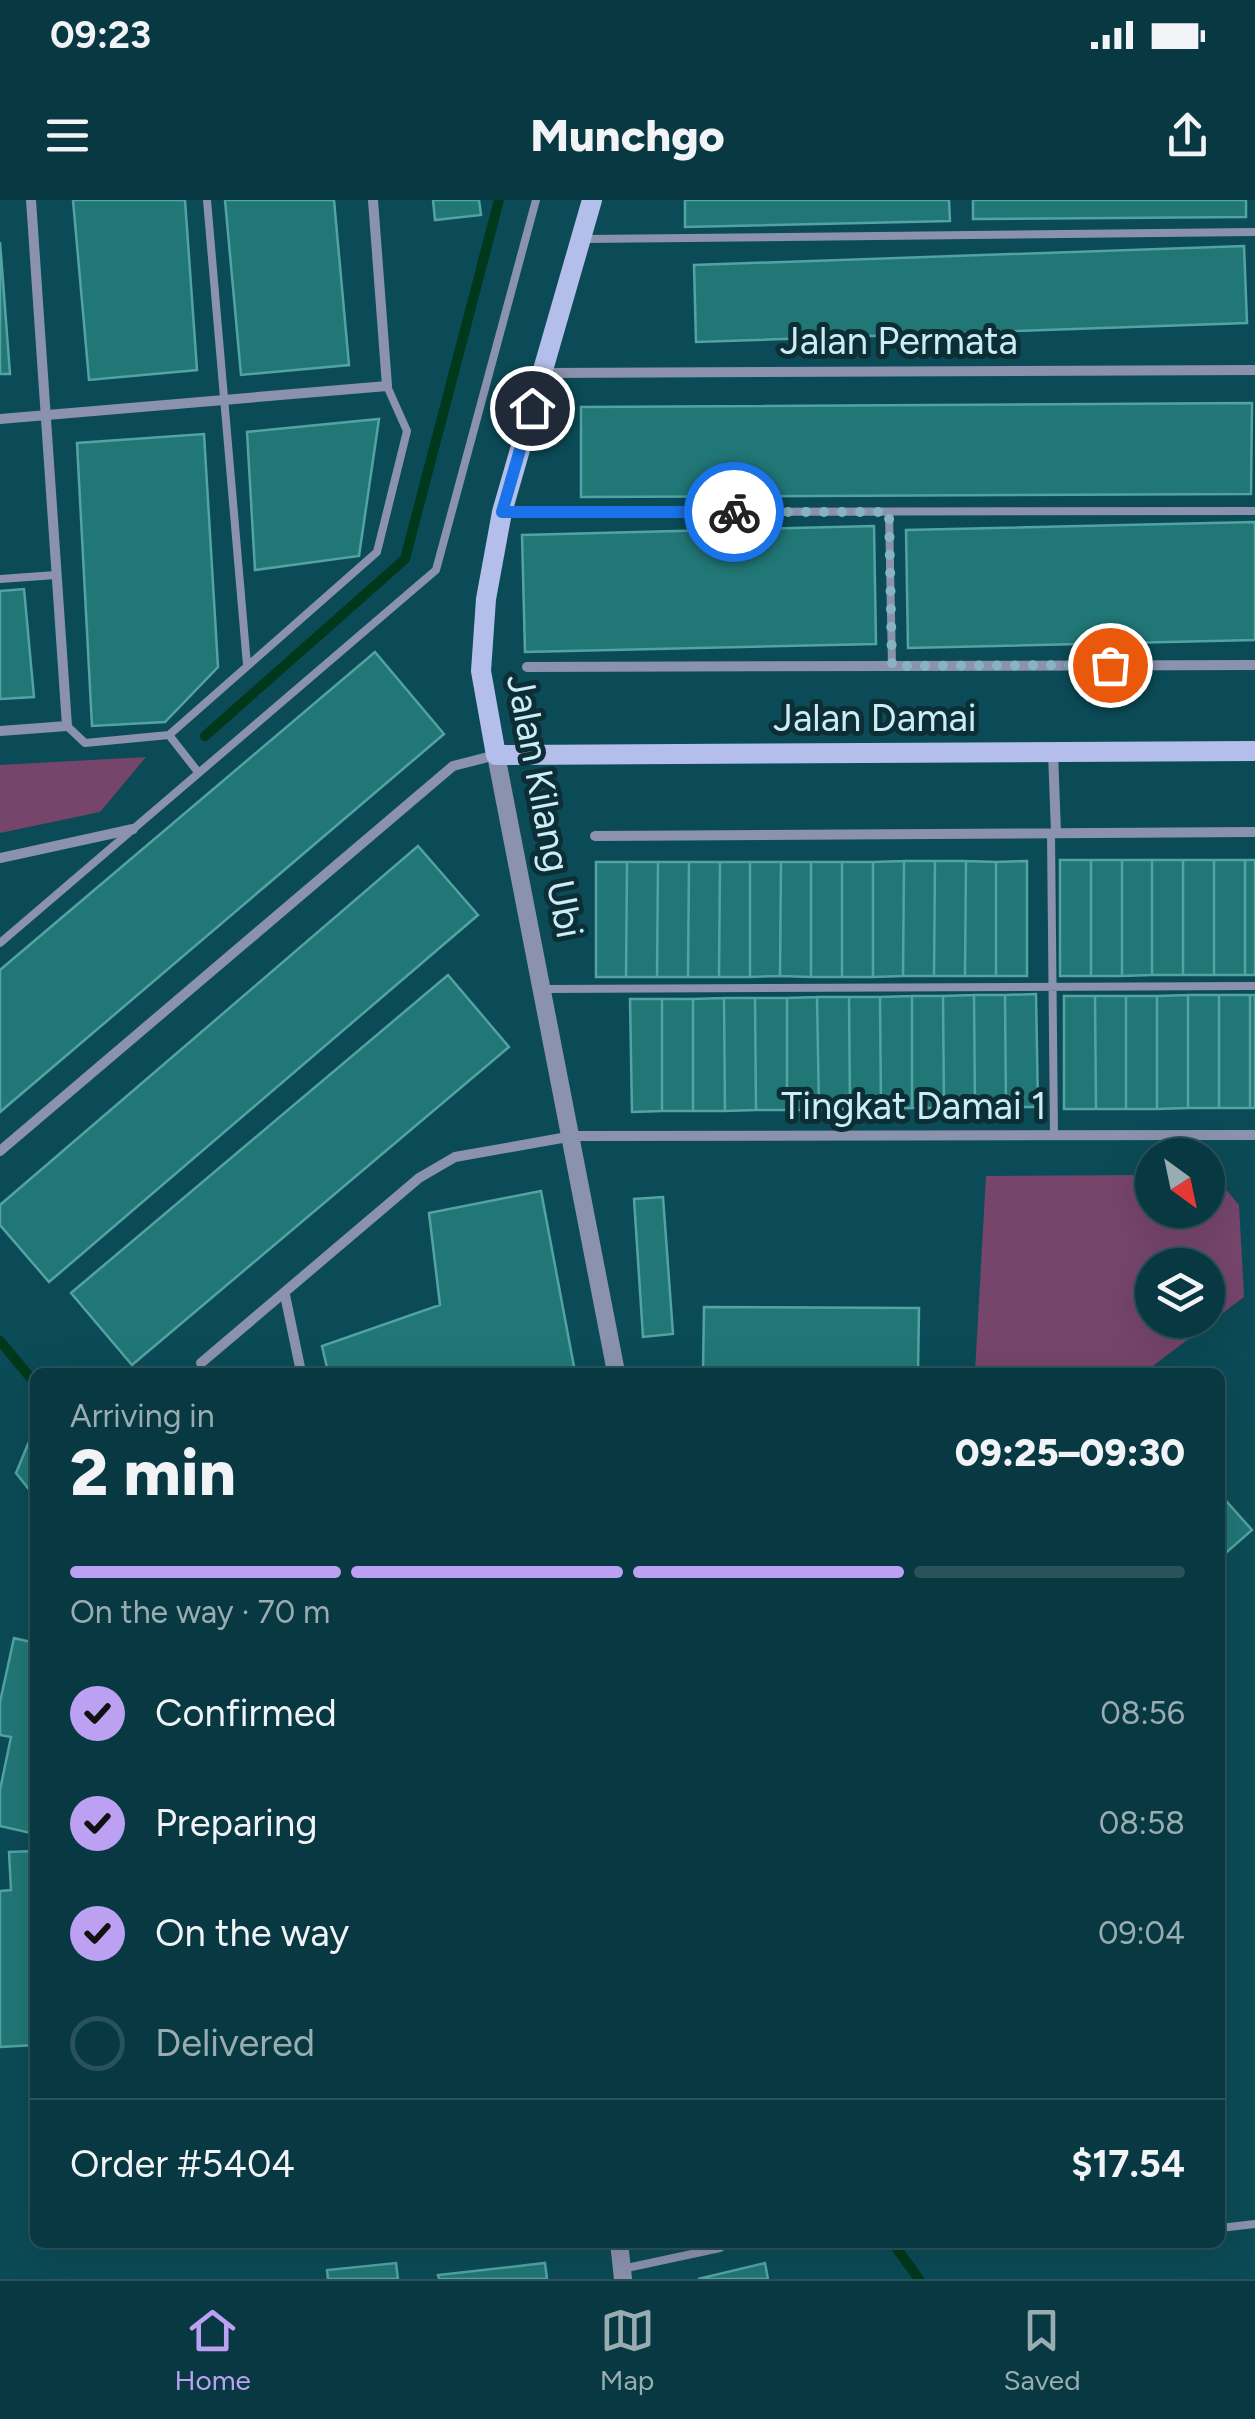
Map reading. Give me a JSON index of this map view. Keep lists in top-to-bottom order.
{
  "streets": {
    "main road": ["Jalan Damai", "Jalan Kilang Ubi"],
    "street": ["Jalan Permata", "Tingkat Damai 1"]
  },
  "crossings": [
    ["Jalan Permata", "Jalan Kilang Ubi"],
    ["Jalan Damai", "Jalan Kilang Ubi"],
    ["Jalan Kilang Ubi", "Tingkat Damai 1"]
  ],
  "north": "bottom right",
  "page": {
    "status": "09:23",
    "header": "Munchgo",
    "heading": ["2 min", "Arriving in", "09:25–09:30"],
    "panel": ["Order #5404", "$17.54"],
    "bar": "On the way · 70 m",
    "list": [
      ["Confirmed", "08:56"],
      ["Preparing", "08:58"],
      ["On the way", "09:04"],
      "Delivered"
    ],
    "tabs": ["Home", "Map", "Saved"]
  }
}
